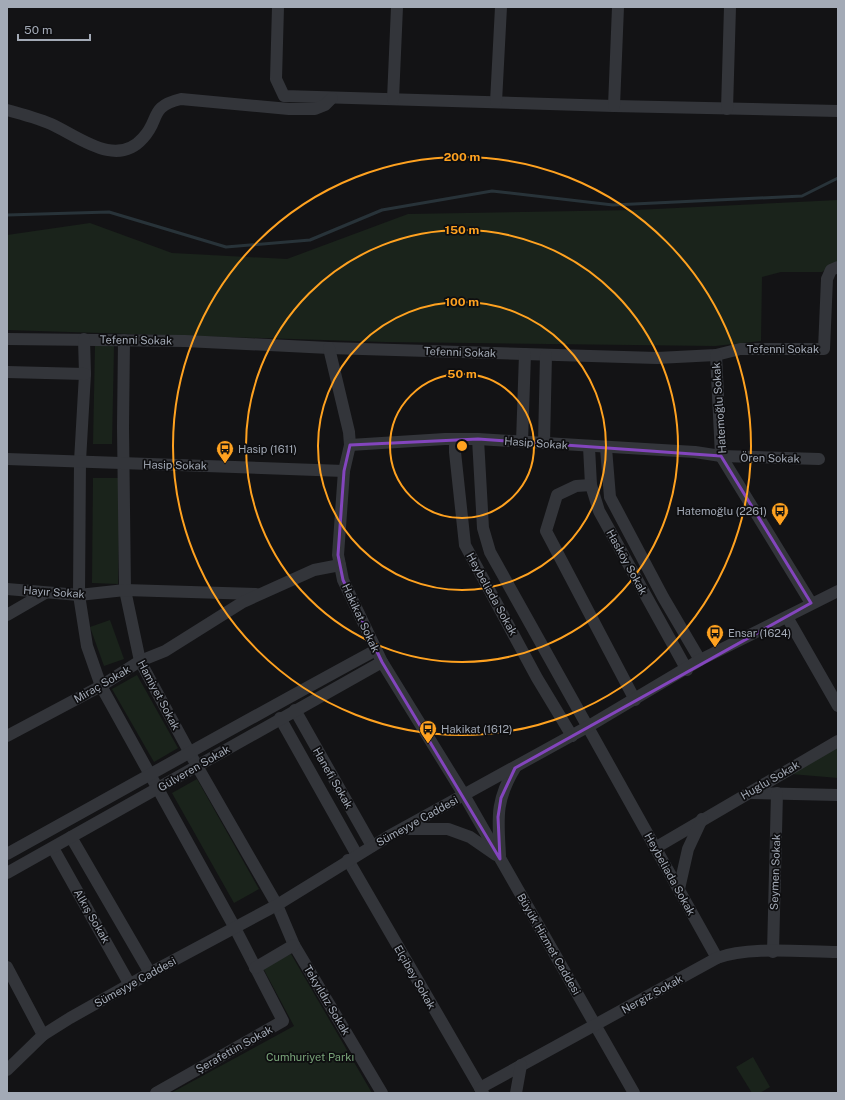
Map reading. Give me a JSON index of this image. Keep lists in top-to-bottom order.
{
  "streets": {
    "street": [
      "Tefenni Sokak",
      "Hatemoğlu Sokak",
      "Hasip Sokak",
      "Ören Sokak",
      "Hasköy Sokak",
      "Hayır Sokak",
      "Heybeliada Sokak",
      "Hakikat Sokak",
      "Miraç Sokak",
      "Hamiyet Sokak",
      "Gülveren Sokak",
      "Hanefi Sokak",
      "Huglu Sokak",
      "Sümeyye Caddesi",
      "Seymen Sokak",
      "Alkış Sokak",
      "Büyük Hizmet Caddesi",
      "Elçibey Sokak",
      "Nergiz Sokak",
      "Tekyıldız Sokak",
      "Şerafettin Sokak"
    ]
  },
  "crossings": [
    ["Tefenni Sokak", "Hatemoğlu Sokak"],
    ["Tefenni Sokak", "Hakikat Sokak"],
    ["Tefenni Sokak", "Hamiyet Sokak"],
    ["Tefenni Sokak", "Şerafettin Sokak"],
    ["Hatemoğlu Sokak", "Hasip Sokak"],
    ["Hatemoğlu Sokak", "Ören Sokak"],
    ["Hatemoğlu Sokak", "Sümeyye Caddesi"],
    ["Hasip Sokak", "Ören Sokak"],
    ["Hasip Sokak", "Hasköy Sokak"],
    ["Hasip Sokak", "Heybeliada Sokak"],
    ["Hasip Sokak", "Hakikat Sokak"],
    ["Hasip Sokak", "Hamiyet Sokak"],
    ["Hasip Sokak", "Şerafettin Sokak"],
    ["Hasköy Sokak", "Sümeyye Caddesi"],
    ["Hayır Sokak", "Miraç Sokak"],
    ["Hayır Sokak", "Hamiyet Sokak"],
    ["Hayır Sokak", "Şerafettin Sokak"],
    ["Heybeliada Sokak", "Huglu Sokak"],
    ["Heybeliada Sokak", "Sümeyye Caddesi"],
    ["Heybeliada Sokak", "Nergiz Sokak"],
    ["Hakikat Sokak", "Miraç Sokak"],
    ["Hakikat Sokak", "Gülveren Sokak"],
    ["Hakikat Sokak", "Sümeyye Caddesi"],
    ["Hakikat Sokak", "Büyük Hizmet Caddesi"],
    ["Miraç Sokak", "Hamiyet Sokak"],
    ["Miraç Sokak", "Şerafettin Sokak"],
    ["Hamiyet Sokak", "Gülveren Sokak"],
    ["Hamiyet Sokak", "Sümeyye Caddesi"],
    ["Hamiyet Sokak", "Tekyıldız Sokak"],
    ["Gülveren Sokak", "Hanefi Sokak"],
    ["Gülveren Sokak", "Alkış Sokak"],
    ["Gülveren Sokak", "Elçibey Sokak"],
    ["Gülveren Sokak", "Şerafettin Sokak"],
    ["Hanefi Sokak", "Sümeyye Caddesi"],
    ["Sümeyye Caddesi", "Alkış Sokak"],
    ["Sümeyye Caddesi", "Büyük Hizmet Caddesi"],
    ["Sümeyye Caddesi", "Elçibey Sokak"],
    ["Sümeyye Caddesi", "Tekyıldız Sokak"],
    ["Sümeyye Caddesi", "Şerafettin Sokak"],
    ["Seymen Sokak", "Nergiz Sokak"],
    ["Büyük Hizmet Caddesi", "Nergiz Sokak"],
    ["Elçibey Sokak", "Nergiz Sokak"]
  ],
  "parks": ["Cumhuriyet Parkı"],
  "places": {
    "bus stop": [
      "Hasip (1611)",
      "Hatemoğlu (2261)",
      "Ensar (1624)",
      "Hakikat (1612)"
    ]
  },
  "scale_bar": "50 m",
  "rings": [
    "200 m",
    "150 m",
    "100 m",
    "50 m"
  ]
}
